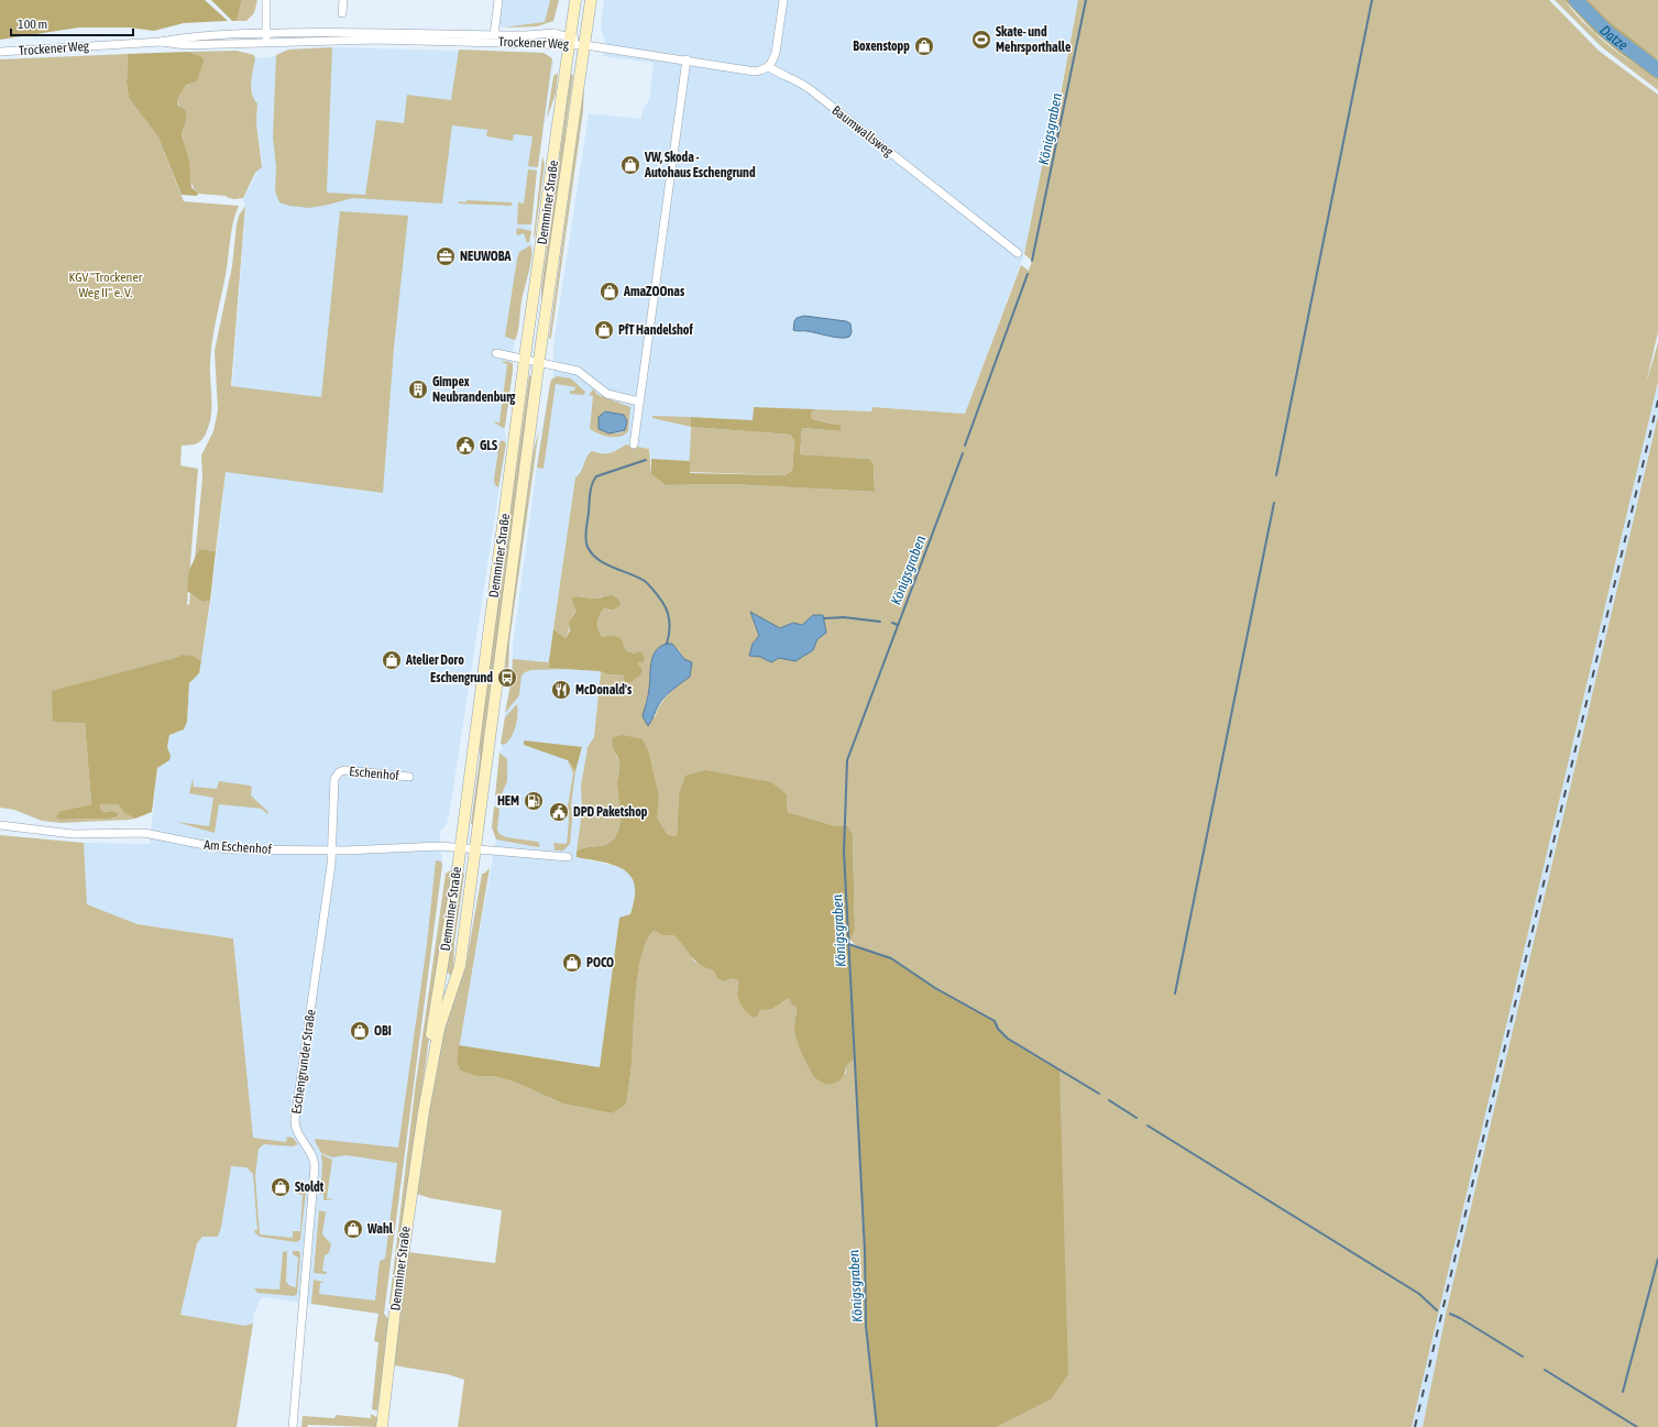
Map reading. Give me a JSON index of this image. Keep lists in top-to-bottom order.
{
  "streets": {
    "main road": ["Demminer Straße"],
    "street": [
      "Trockener Weg",
      "Baumwallsweg",
      "Eschenhof",
      "Am Eschenhof",
      "Eschengrunder Straße"
    ]
  },
  "crossings": [
    ["Trockener Weg", "Demminer Straße"],
    ["Demminer Straße", "Am Eschenhof"],
    ["Eschenhof", "Am Eschenhof"],
    ["Eschenhof", "Eschengrunder Straße"],
    ["Am Eschenhof", "Eschengrunder Straße"]
  ],
  "water": ["Datze", "Königsgraben"],
  "parks": ["KGV \"Trockener Weg II\" e. V."],
  "places": {
    "sports": ["Skate- und Mehrsporthalle"],
    "shop": [
      "Boxenstopp",
      "VW, Skoda - Autohaus Eschengrund",
      "AmaZOOnas",
      "PfT Handelshof",
      "Atelier Doro",
      "POCO",
      "OBI",
      "Stoldt",
      "Wahl"
    ],
    "office": ["NEUWOBA"],
    "building": ["Gimpex Neubrandenburg"],
    "public building": ["GLS", "DPD Paketshop"],
    "bus stop": ["Eschengrund"],
    "restaurant": ["McDonald's"],
    "fuel station": ["HEM"]
  },
  "scale_bar": "100 m"
}
